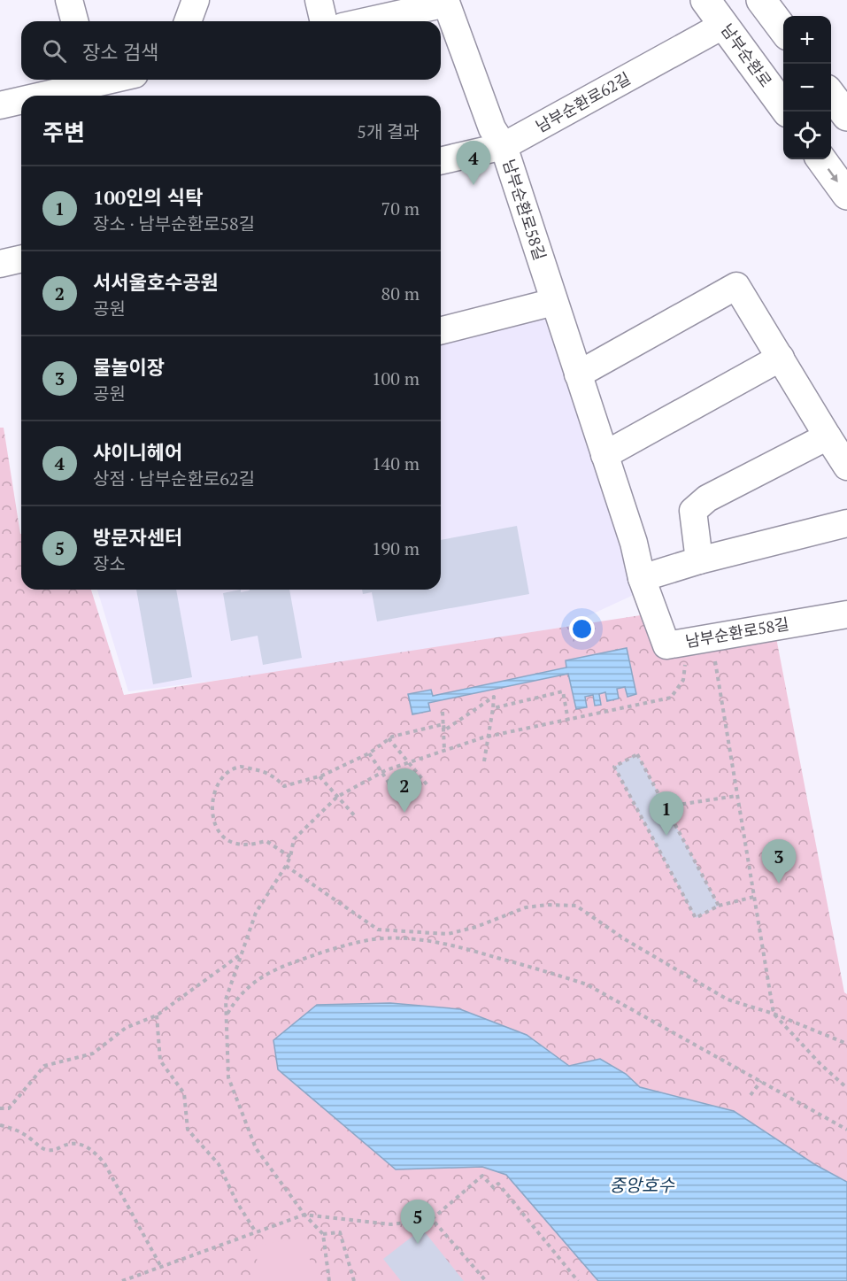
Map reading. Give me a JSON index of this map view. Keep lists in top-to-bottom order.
{
  "streets": {
    "main road": ["남부순환로"],
    "street": ["남부순환로62길", "남부순환로58길"]
  },
  "crossings": [
    ["남부순환로", "남부순환로62길"],
    ["남부순환로62길", "남부순환로58길"]
  ],
  "water": ["중앙호수"],
  "page": {
    "map_buttons": ["+", "−"],
    "search": "장소 검색",
    "heading": ["주변", "5개 결과"],
    "pins": [
      "4",
      "2",
      "1",
      "3",
      "5"
    ],
    "list": [
      {
        "mark": "1",
        "name": "100인의 식탁",
        "note": "장소 · 남부순환로58길",
        "value": "70 m"
      },
      {
        "mark": "2",
        "name": "서서울호수공원",
        "note": "공원",
        "value": "80 m"
      },
      {
        "mark": "3",
        "name": "물놀이장",
        "note": "공원",
        "value": "100 m"
      },
      {
        "mark": "4",
        "name": "샤이니헤어",
        "note": "상점 · 남부순환로62길",
        "value": "140 m"
      },
      {
        "mark": "5",
        "name": "방문자센터",
        "note": "장소",
        "value": "190 m"
      }
    ]
  }
}
